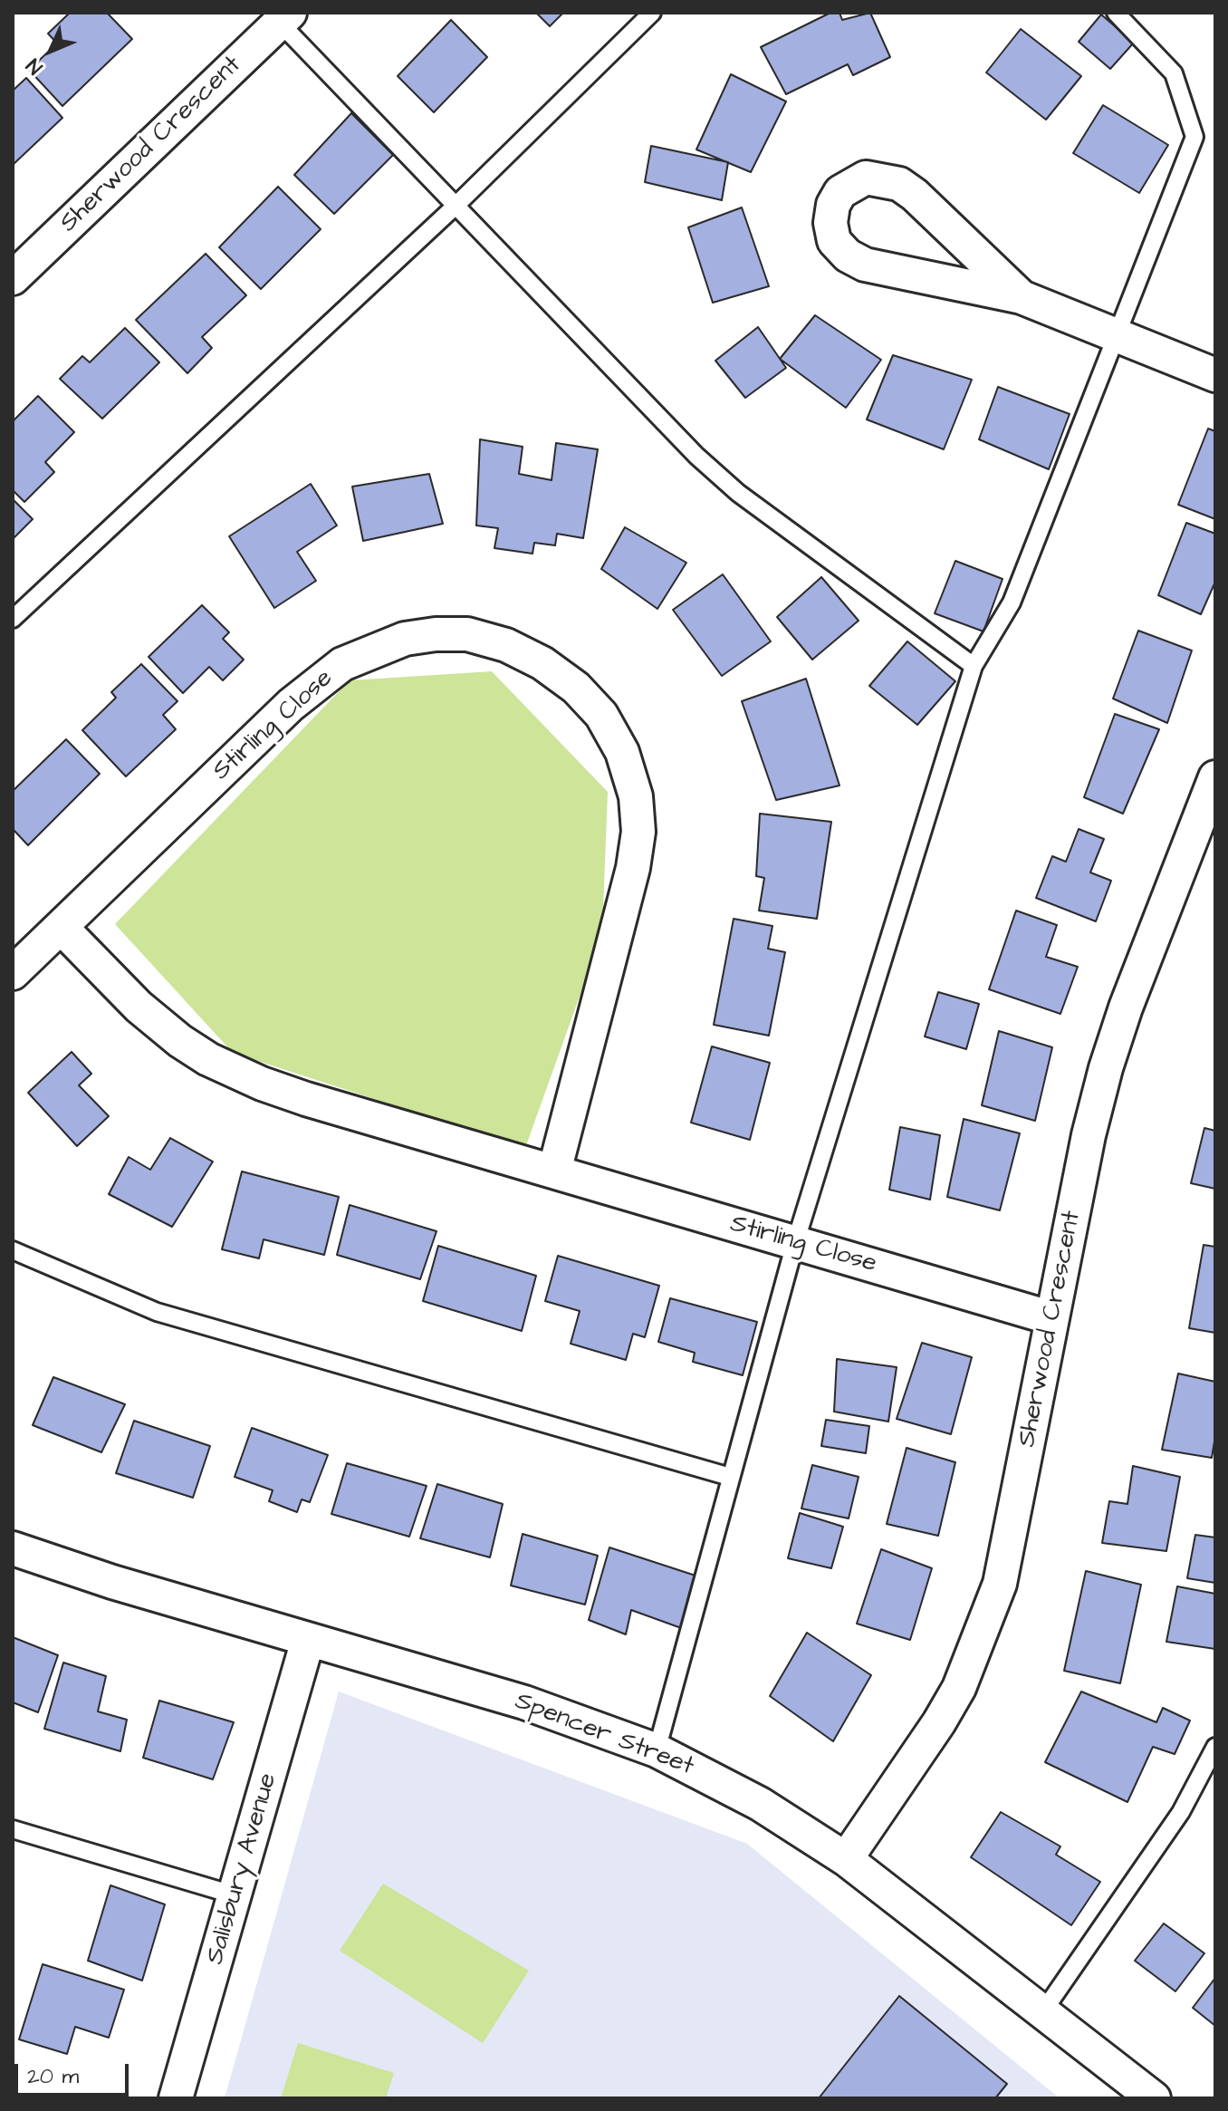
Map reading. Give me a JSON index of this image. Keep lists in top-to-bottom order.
{
  "streets": {
    "street": [
      "Sherwood Crescent",
      "Stirling Close",
      "Spencer Street",
      "Salisbury Avenue"
    ]
  },
  "crossings": [
    ["Sherwood Crescent", "Stirling Close"],
    ["Sherwood Crescent", "Spencer Street"],
    ["Spencer Street", "Salisbury Avenue"]
  ],
  "scale_bar": "20 m",
  "north": "bottom left"
}
